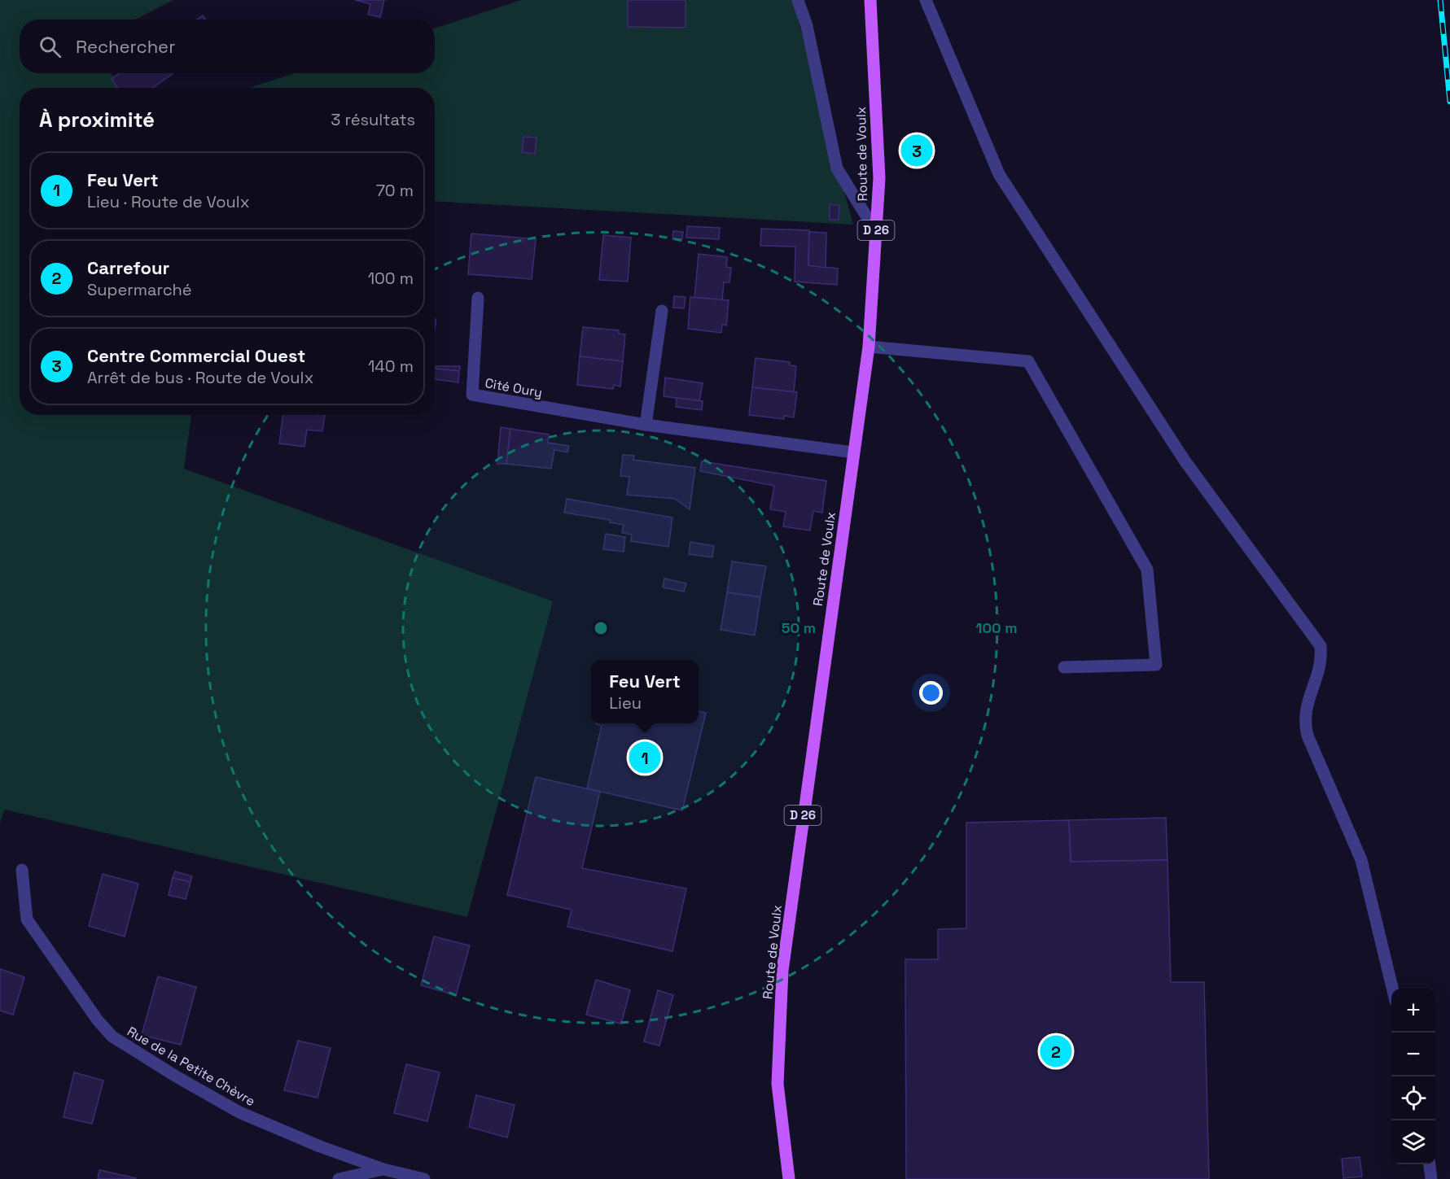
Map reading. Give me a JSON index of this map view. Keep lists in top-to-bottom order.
{
  "streets": {
    "main road": ["Route de Voulx", "D 26"],
    "street": ["Cité Oury", "Rue de la Petite Chèvre"]
  },
  "crossings": [
    ["Route de Voulx", "Cité Oury"]
  ],
  "page": {
    "search": "Rechercher",
    "heading": ["À proximité", "3 résultats"],
    "pins": ["3", "1", "2"],
    "list": [
      {
        "mark": "1",
        "name": "Feu Vert",
        "note": "Lieu · Route de Voulx",
        "value": "70 m"
      },
      {
        "mark": "2",
        "name": "Carrefour",
        "note": "Supermarché",
        "value": "100 m"
      },
      {
        "mark": "3",
        "name": "Centre Commercial Ouest",
        "note": "Arrêt de bus · Route de Voulx",
        "value": "140 m"
      }
    ],
    "popup": ["Feu Vert", "Lieu"],
    "map_buttons": ["+", "−"]
  },
  "rings": ["50 m", "100 m"]
}
